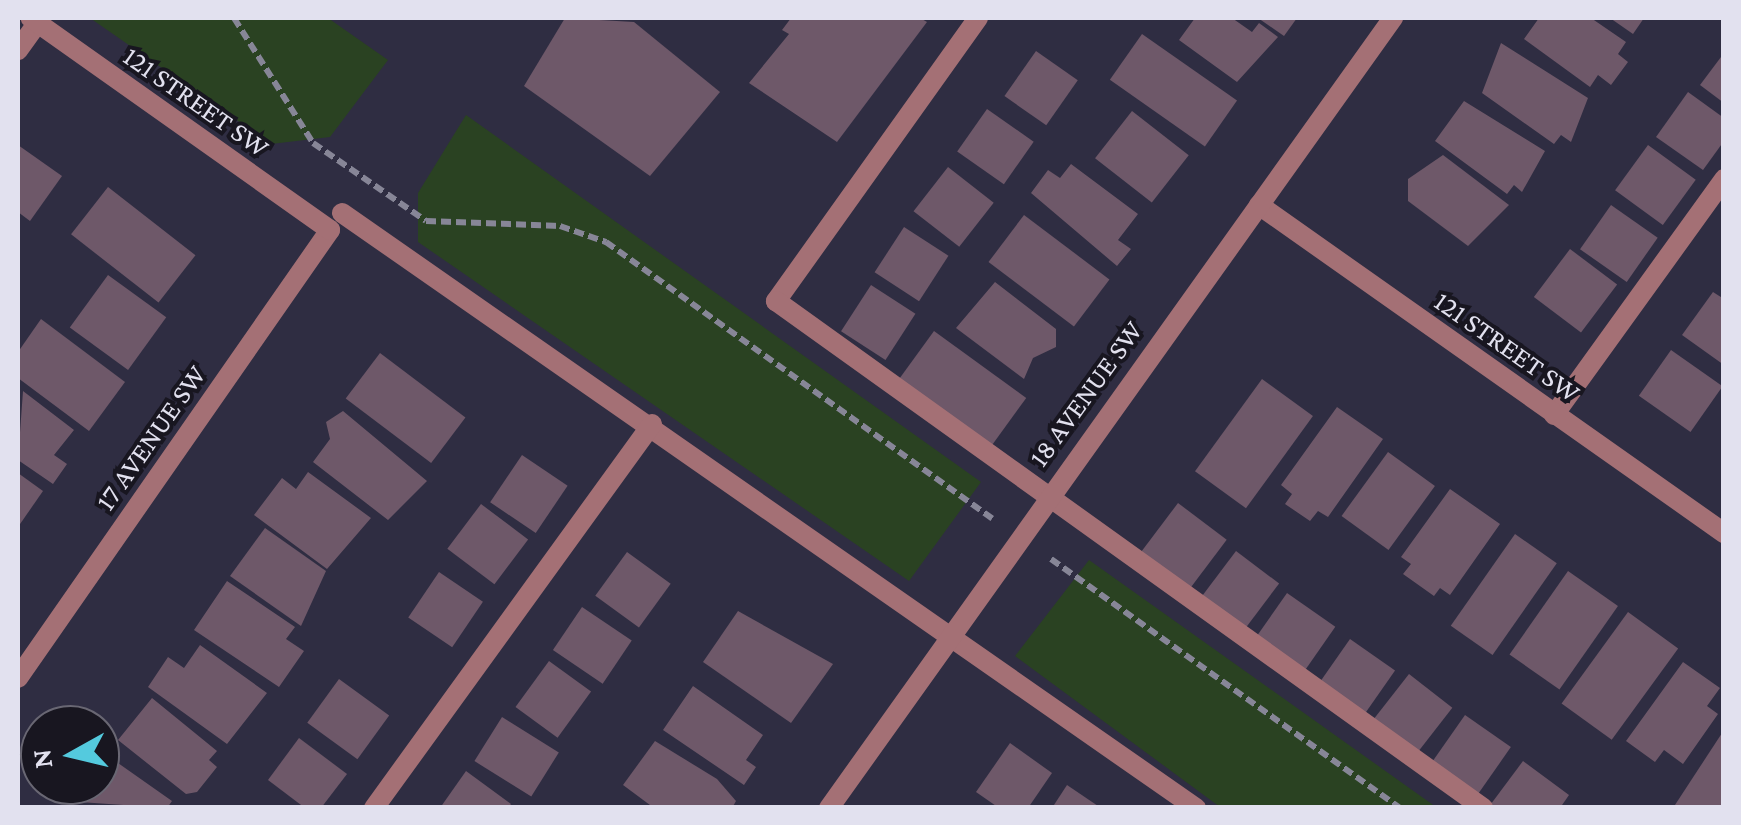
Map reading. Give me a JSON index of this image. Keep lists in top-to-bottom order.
{
  "streets": {
    "street": ["121 STREET SW", "18 AVENUE SW", "17 AVENUE SW"]
  },
  "crossings": [
    ["121 STREET SW", "18 AVENUE SW"],
    ["121 STREET SW", "17 AVENUE SW"]
  ],
  "north": "left"
}
